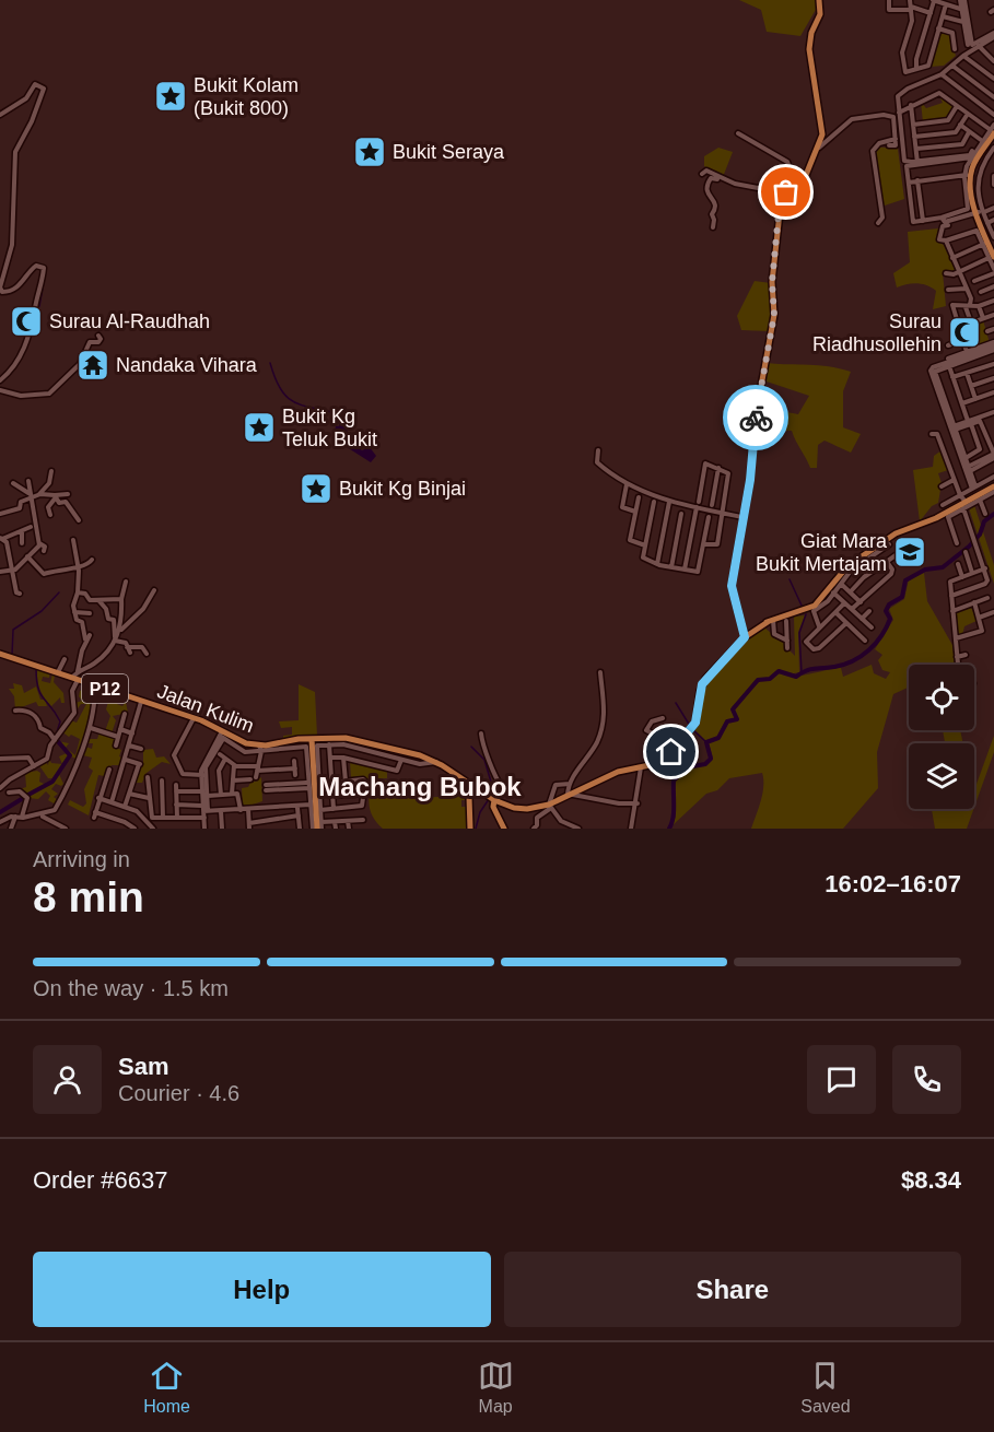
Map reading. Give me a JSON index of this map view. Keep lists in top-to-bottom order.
{
  "streets": {
    "main road": ["P12", "Jalan Kulim"]
  },
  "districts": ["Machang Bubok"],
  "places": {
    "place": [
      "Bukit Kolam (Bukit 800)",
      "Bukit Seraya",
      "Bukit Kg Teluk Bukit",
      "Bukit Kg Binjai"
    ],
    "mosque": ["Surau Al-Raudhah", "Surau Riadhusollehin"],
    "temple": ["Nandaka Vihara"],
    "school or university": ["Giat Mara Bukit Mertajam"]
  },
  "page": {
    "heading": ["8 min", "Arriving in", "16:02–16:07"],
    "panel": [
      "Sam",
      "Courier · 4.6",
      "Order #6637",
      "$8.34"
    ],
    "bar": "On the way · 1.5 km",
    "buttons": ["Help", "Share"],
    "tabs": ["Home", "Map", "Saved"]
  }
}
